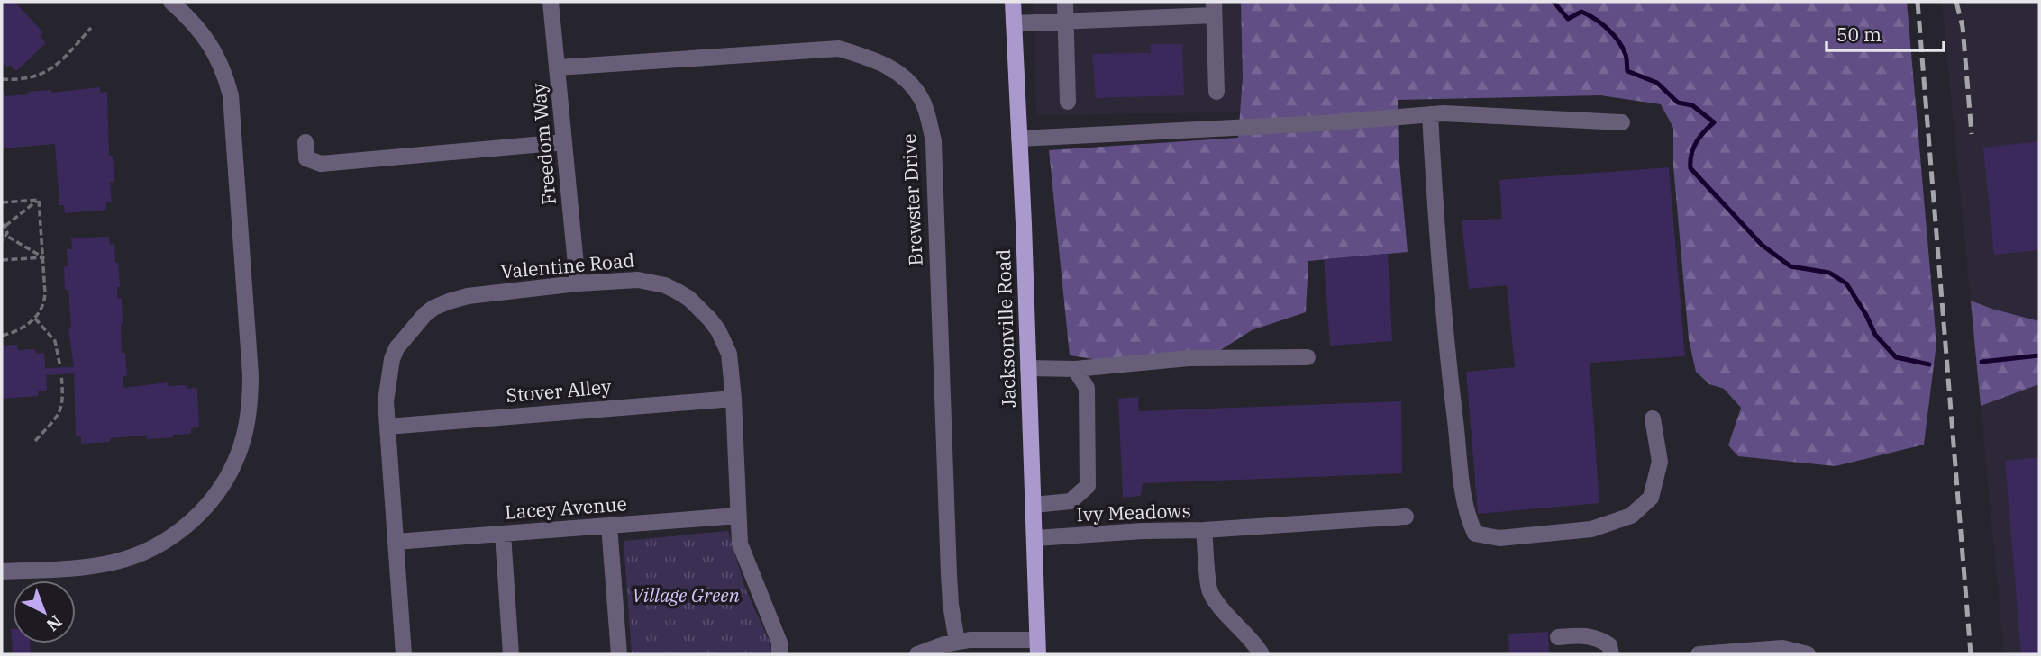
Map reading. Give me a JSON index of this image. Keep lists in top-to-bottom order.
{
  "streets": {
    "main road": ["Jacksonville Road"],
    "street": [
      "Freedom Way",
      "Brewster Drive",
      "Valentine Road",
      "Stover Alley",
      "Lacey Avenue",
      "Ivy Meadows"
    ]
  },
  "crossings": [
    ["Freedom Way", "Brewster Drive"],
    ["Freedom Way", "Valentine Road"],
    ["Valentine Road", "Stover Alley"],
    ["Valentine Road", "Lacey Avenue"],
    ["Jacksonville Road", "Ivy Meadows"]
  ],
  "parks": ["Village Green"],
  "scale_bar": "50 m",
  "north": "bottom right"
}
